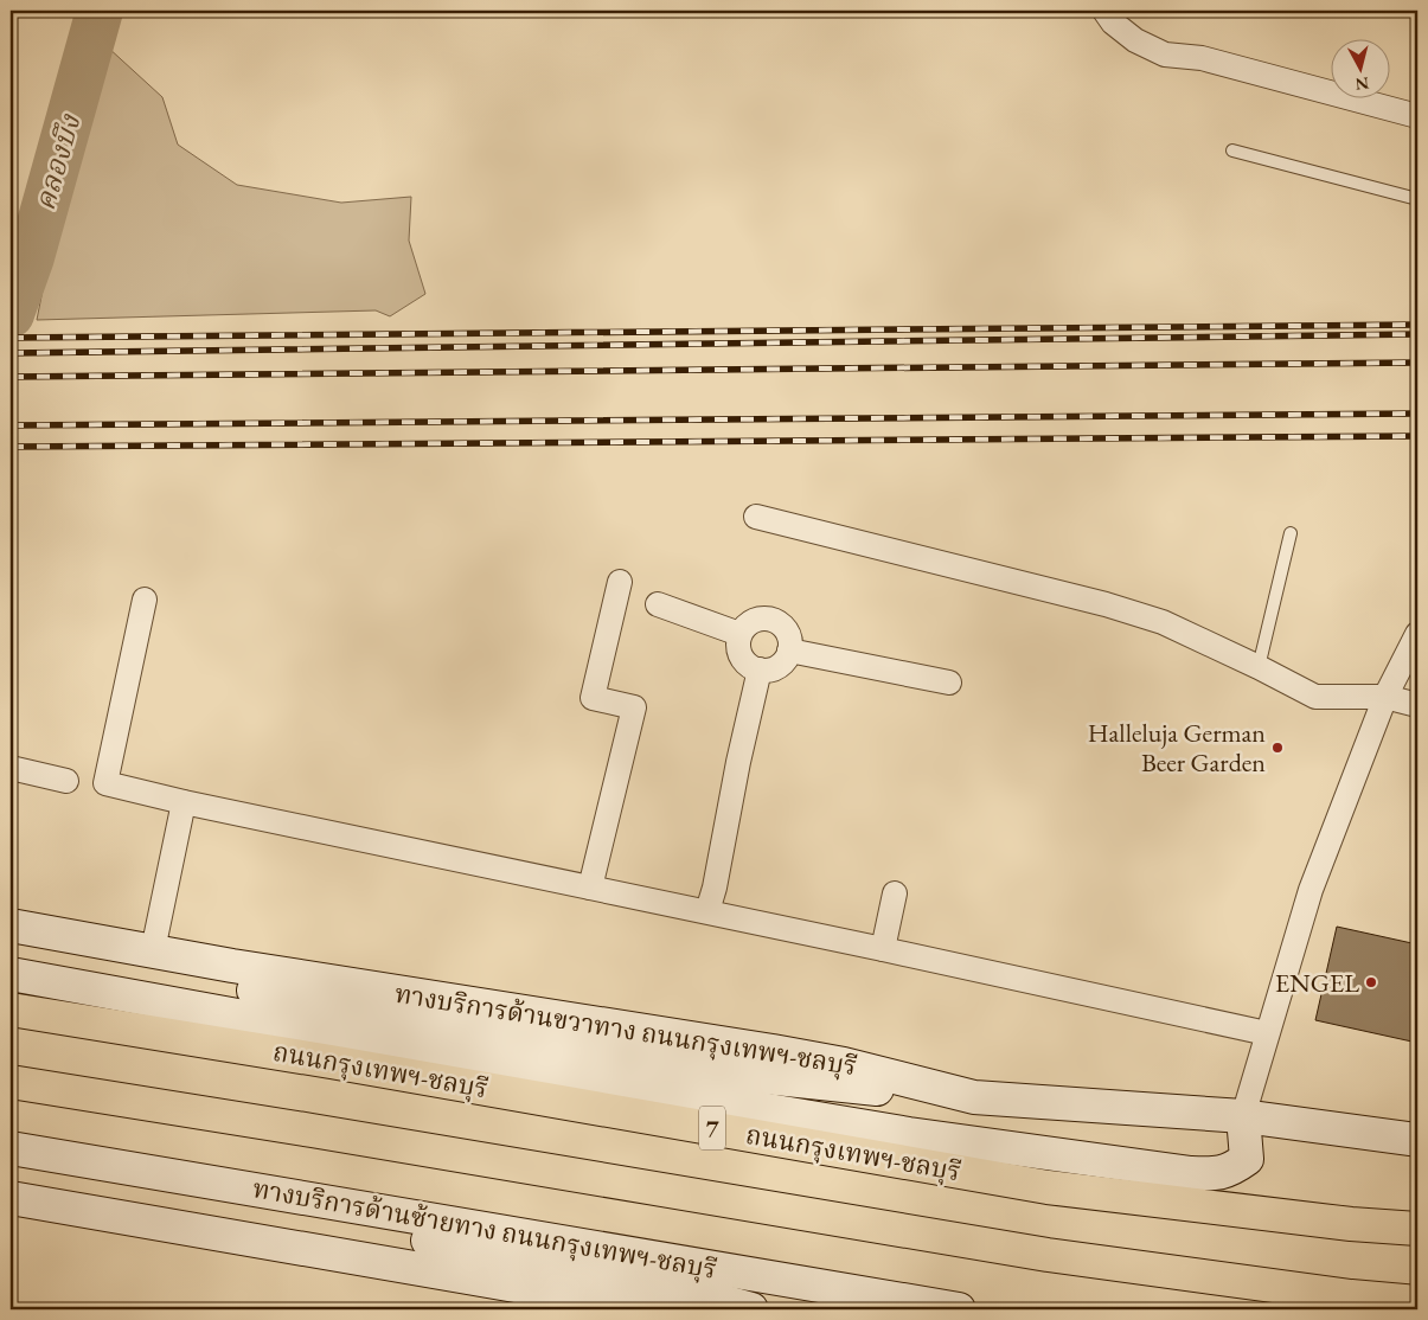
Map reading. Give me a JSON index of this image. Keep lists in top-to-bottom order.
{
  "streets": {
    "highway": ["ถนนกรุงเทพฯ-ชลบุรี", "7"],
    "main road": ["ทางบริการด้านขวาทาง ถนนกรุงเทพฯ-ชลบุรี", "ทางบริการด้านซ้ายทาง ถนนกรุงเทพฯ-ชลบุรี"]
  },
  "water": ["คลองบึง"],
  "places": ["Halleluja German Beer Garden", "ENGEL"],
  "north": "bottom"
}
